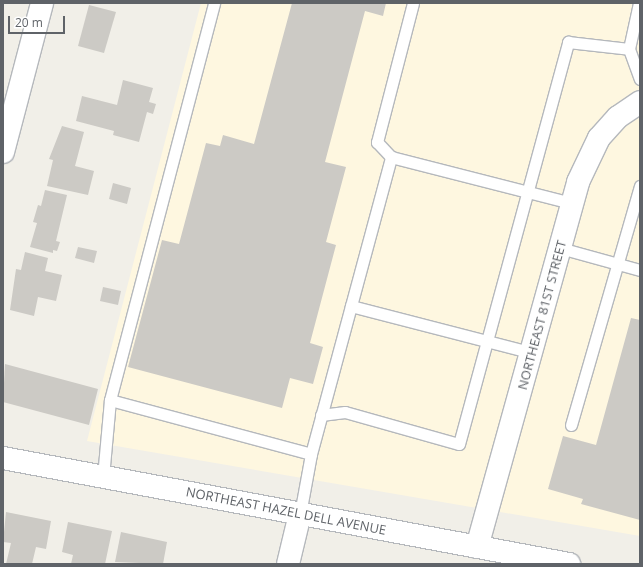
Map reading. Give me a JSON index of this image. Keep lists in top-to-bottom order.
{
  "streets": {
    "street": ["NORTHEAST 81ST STREET", "NORTHEAST HAZEL DELL AVENUE"]
  },
  "crossings": [
    ["NORTHEAST 81ST STREET", "NORTHEAST HAZEL DELL AVENUE"]
  ],
  "scale_bar": "20 m"
}
